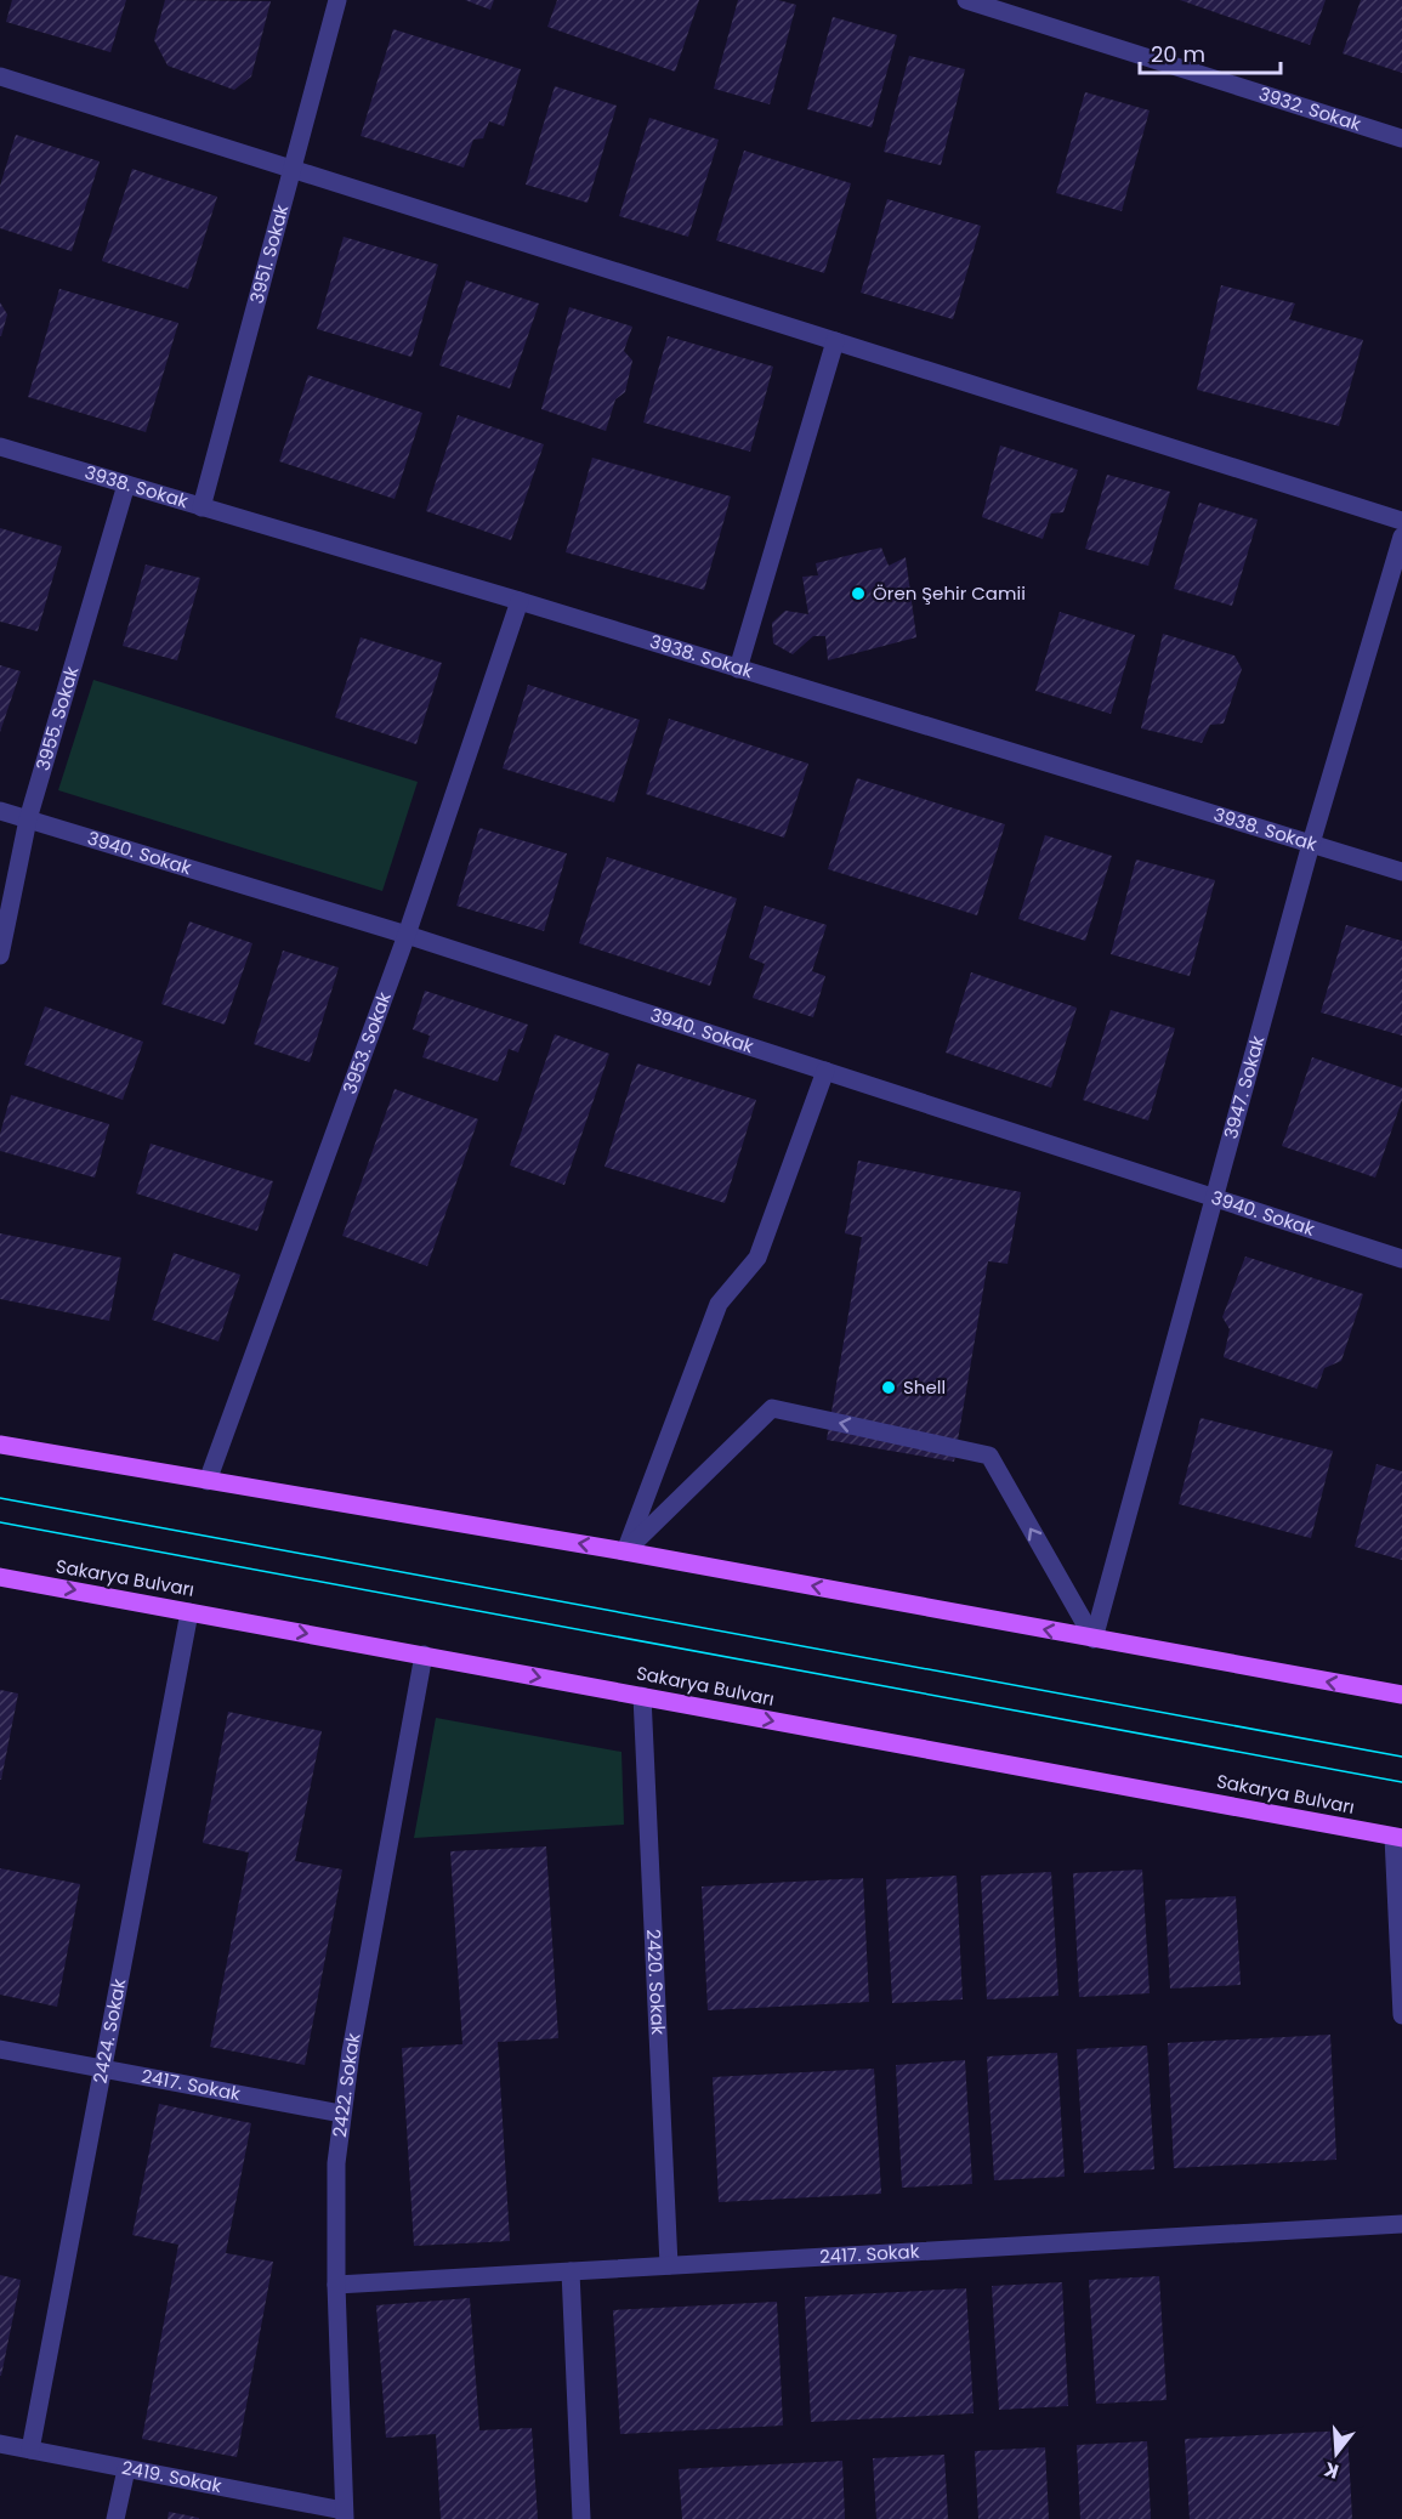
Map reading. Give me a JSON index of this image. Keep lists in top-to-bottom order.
{
  "streets": {
    "main road": ["Sakarya Bulvarı"],
    "street": [
      "3932. Sokak",
      "3951. Sokak",
      "3938. Sokak",
      "3955. Sokak",
      "3940. Sokak",
      "3953. Sokak",
      "3947. Sokak",
      "2420. Sokak",
      "2424. Sokak",
      "2422. Sokak",
      "2417. Sokak",
      "2419. Sokak"
    ]
  },
  "crossings": [
    ["3951. Sokak", "3938. Sokak"],
    ["3938. Sokak", "3955. Sokak"],
    ["3938. Sokak", "3953. Sokak"],
    ["3938. Sokak", "3947. Sokak"],
    ["3955. Sokak", "3940. Sokak"],
    ["3940. Sokak", "3953. Sokak"],
    ["3940. Sokak", "3947. Sokak"],
    ["Sakarya Bulvarı", "2420. Sokak"],
    ["Sakarya Bulvarı", "2424. Sokak"],
    ["Sakarya Bulvarı", "2422. Sokak"],
    ["2420. Sokak", "2417. Sokak"],
    ["2424. Sokak", "2417. Sokak"],
    ["2424. Sokak", "2419. Sokak"],
    ["2422. Sokak", "2417. Sokak"],
    ["2422. Sokak", "2419. Sokak"]
  ],
  "places": ["Ören Şehir Camii", "Shell"],
  "scale_bar": "20 m",
  "north": "bottom"
}
